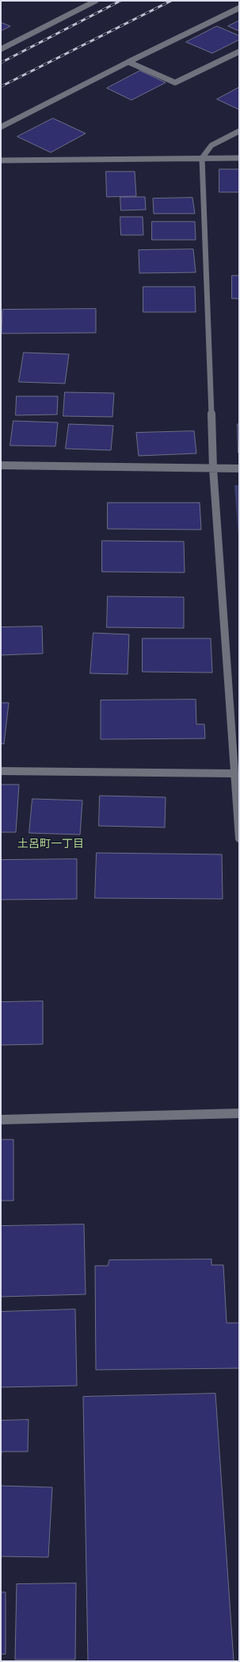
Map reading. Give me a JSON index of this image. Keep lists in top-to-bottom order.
{
  "districts": ["土呂町一丁目"]
}
